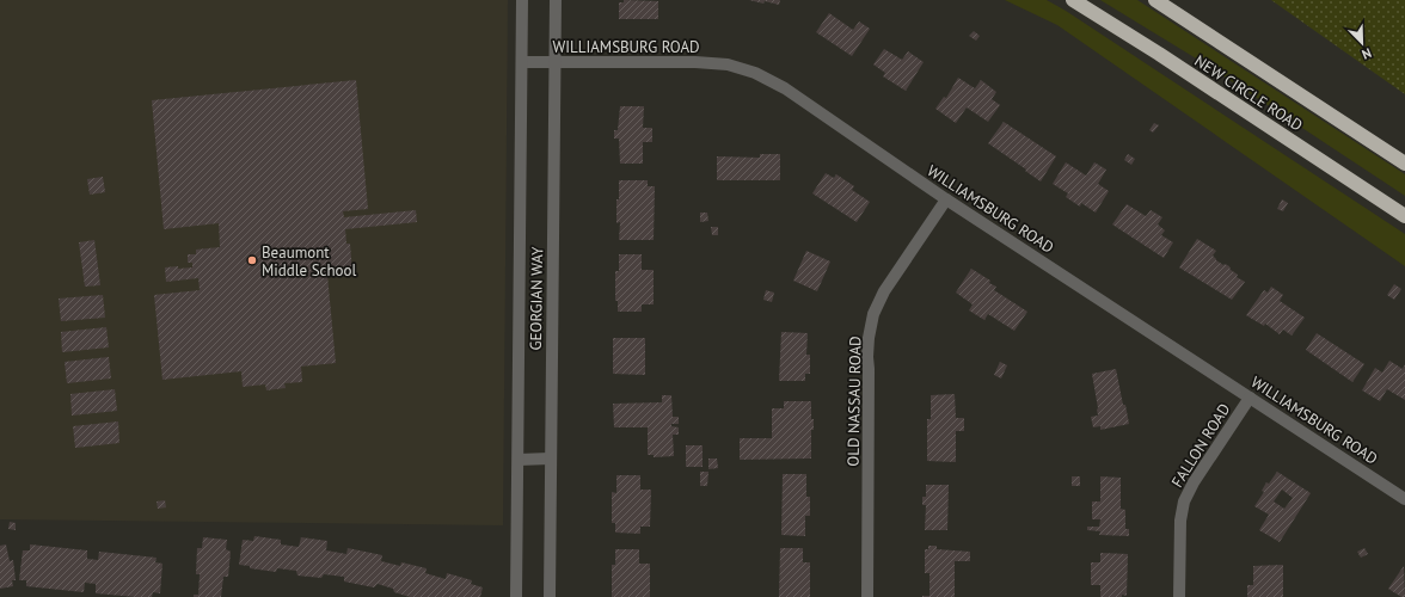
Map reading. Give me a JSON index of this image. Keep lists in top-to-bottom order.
{
  "streets": {
    "highway": ["NEW CIRCLE ROAD"],
    "street": [
      "WILLIAMSBURG ROAD",
      "GEORGIAN WAY",
      "OLD NASSAU ROAD",
      "FALLON ROAD"
    ]
  },
  "crossings": [
    ["WILLIAMSBURG ROAD", "GEORGIAN WAY"],
    ["WILLIAMSBURG ROAD", "OLD NASSAU ROAD"],
    ["WILLIAMSBURG ROAD", "FALLON ROAD"]
  ],
  "places": ["Beaumont Middle School"],
  "north": "bottom right"
}
